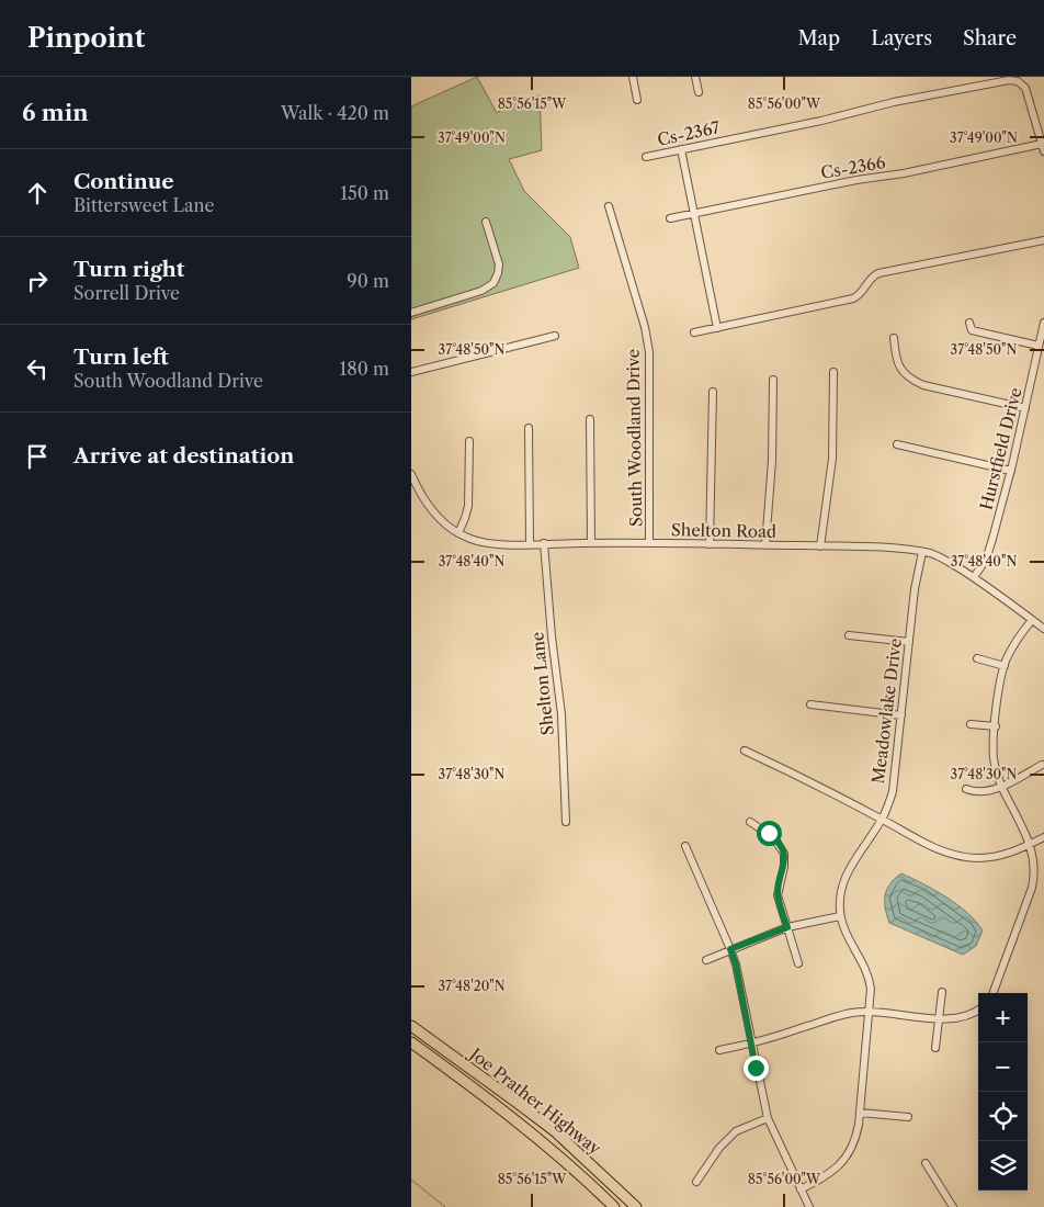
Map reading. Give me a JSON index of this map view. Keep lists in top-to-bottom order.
{
  "streets": {
    "highway": ["Joe Prather Highway"],
    "street": [
      "Cs-2367",
      "Cs-2366",
      "South Woodland Drive",
      "Hurstfield Drive",
      "Shelton Road",
      "Shelton Lane",
      "Meadowlake Drive"
    ]
  },
  "crossings": [
    ["Cs-2367", "Cs-2366"],
    ["South Woodland Drive", "Shelton Road"],
    ["Hurstfield Drive", "Shelton Road"],
    ["Shelton Road", "Shelton Lane"],
    ["Shelton Road", "Meadowlake Drive"]
  ],
  "page": {
    "header": "Pinpoint",
    "nav": ["Map", "Layers", "Share"],
    "heading": ["6 min", "Walk · 420 m"],
    "list": [
      ["Continue", "Bittersweet Lane", "150 m"],
      ["Turn right", "Sorrell Drive", "90 m"],
      ["Turn left", "South Woodland Drive", "180 m"],
      "Arrive at destination"
    ],
    "map_buttons": ["+", "−"]
  },
  "coordinates": [
    "85°56'15\"W",
    "85°56'00\"W",
    "37°49'00\"N",
    "37°48'50\"N",
    "37°48'40\"N",
    "37°48'30\"N",
    "37°48'20\"N"
  ]
}
